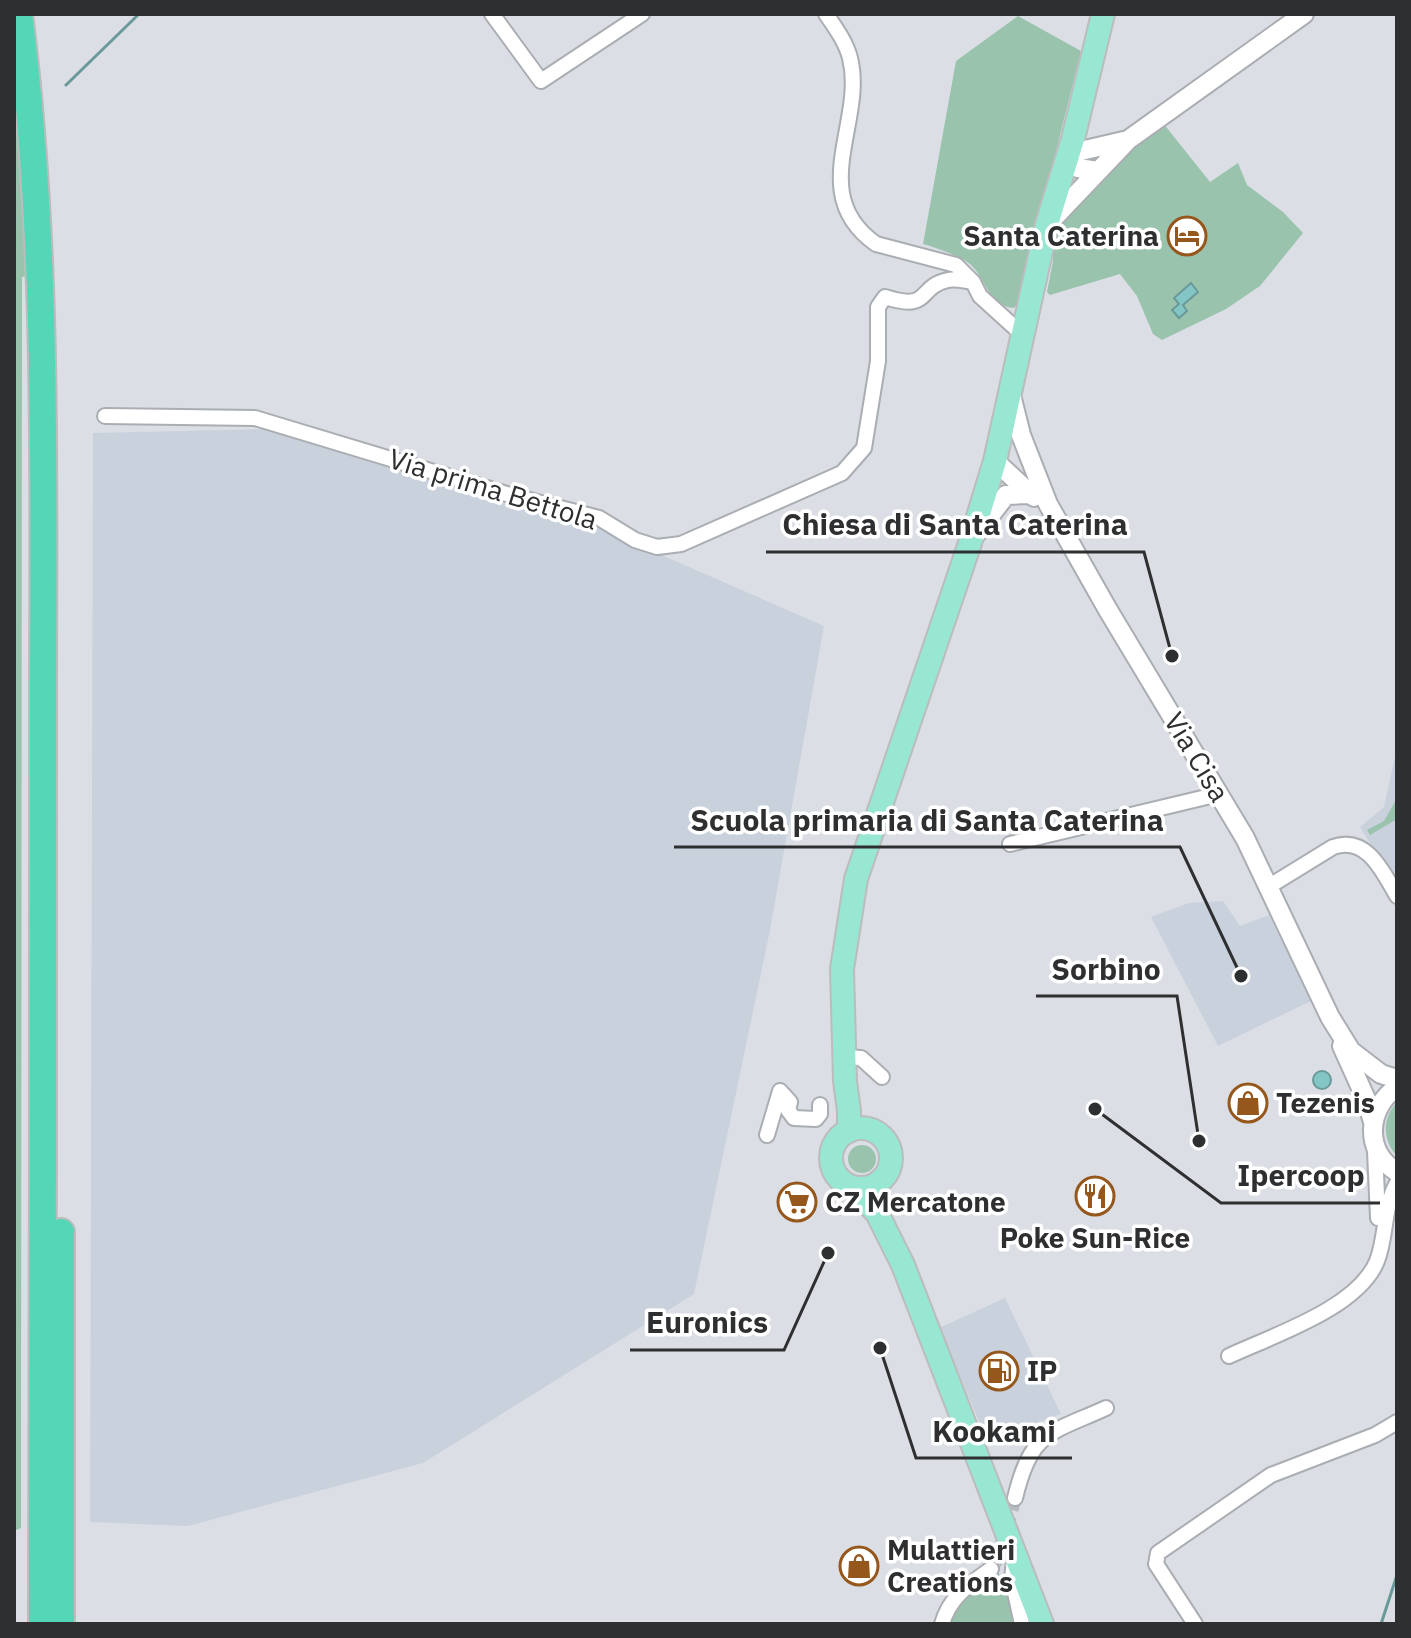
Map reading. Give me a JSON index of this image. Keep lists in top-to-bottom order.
{
  "streets": {
    "street": ["Via prima Bettola", "Via Cisa"]
  },
  "places": {
    "hotel": ["Santa Caterina"],
    "other": [
      "Chiesa di Santa Caterina",
      "Scuola primaria di Santa Caterina",
      "Ipercoop",
      "Sorbino",
      "Euronics",
      "Kookami"
    ],
    "shop": ["Tezenis", "Mulattieri Creations"],
    "restaurant": ["Poke Sun-Rice"],
    "supermarket": ["CZ Mercatone"],
    "fuel station": ["IP"]
  }
}
